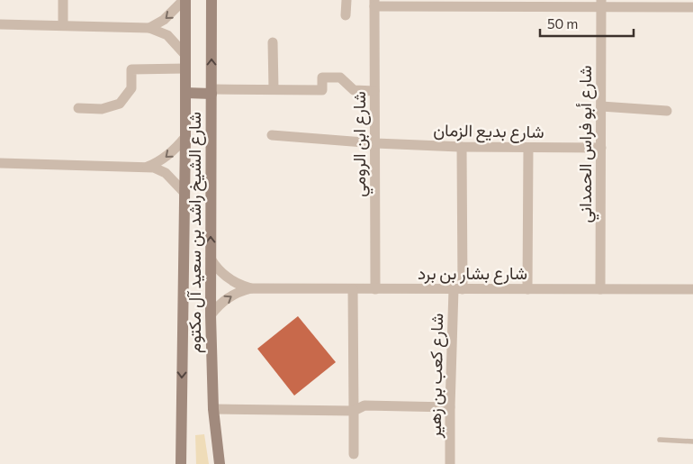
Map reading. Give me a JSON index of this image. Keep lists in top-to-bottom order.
{
  "streets": {
    "street": [
      "شارع بديع الزمان",
      "شارع ابن الرومي",
      "شارع أبو فراس الحمداني",
      "شارع الشيخ راشد بن سعيد آل مكتوم",
      "شارع بشار بن برد",
      "شارع كعب بن زهير"
    ]
  },
  "crossings": [
    ["شارع بديع الزمان", "شارع ابن الرومي"],
    ["شارع بديع الزمان", "شارع أبو فراس الحمداني"],
    ["شارع بديع الزمان", "شارع كعب بن زهير"],
    ["شارع ابن الرومي", "شارع بشار بن برد"],
    ["شارع أبو فراس الحمداني", "شارع بشار بن برد"],
    ["شارع الشيخ راشد بن سعيد آل مكتوم", "شارع بشار بن برد"],
    ["شارع بشار بن برد", "شارع كعب بن زهير"]
  ],
  "scale_bar": "50 m"
}
